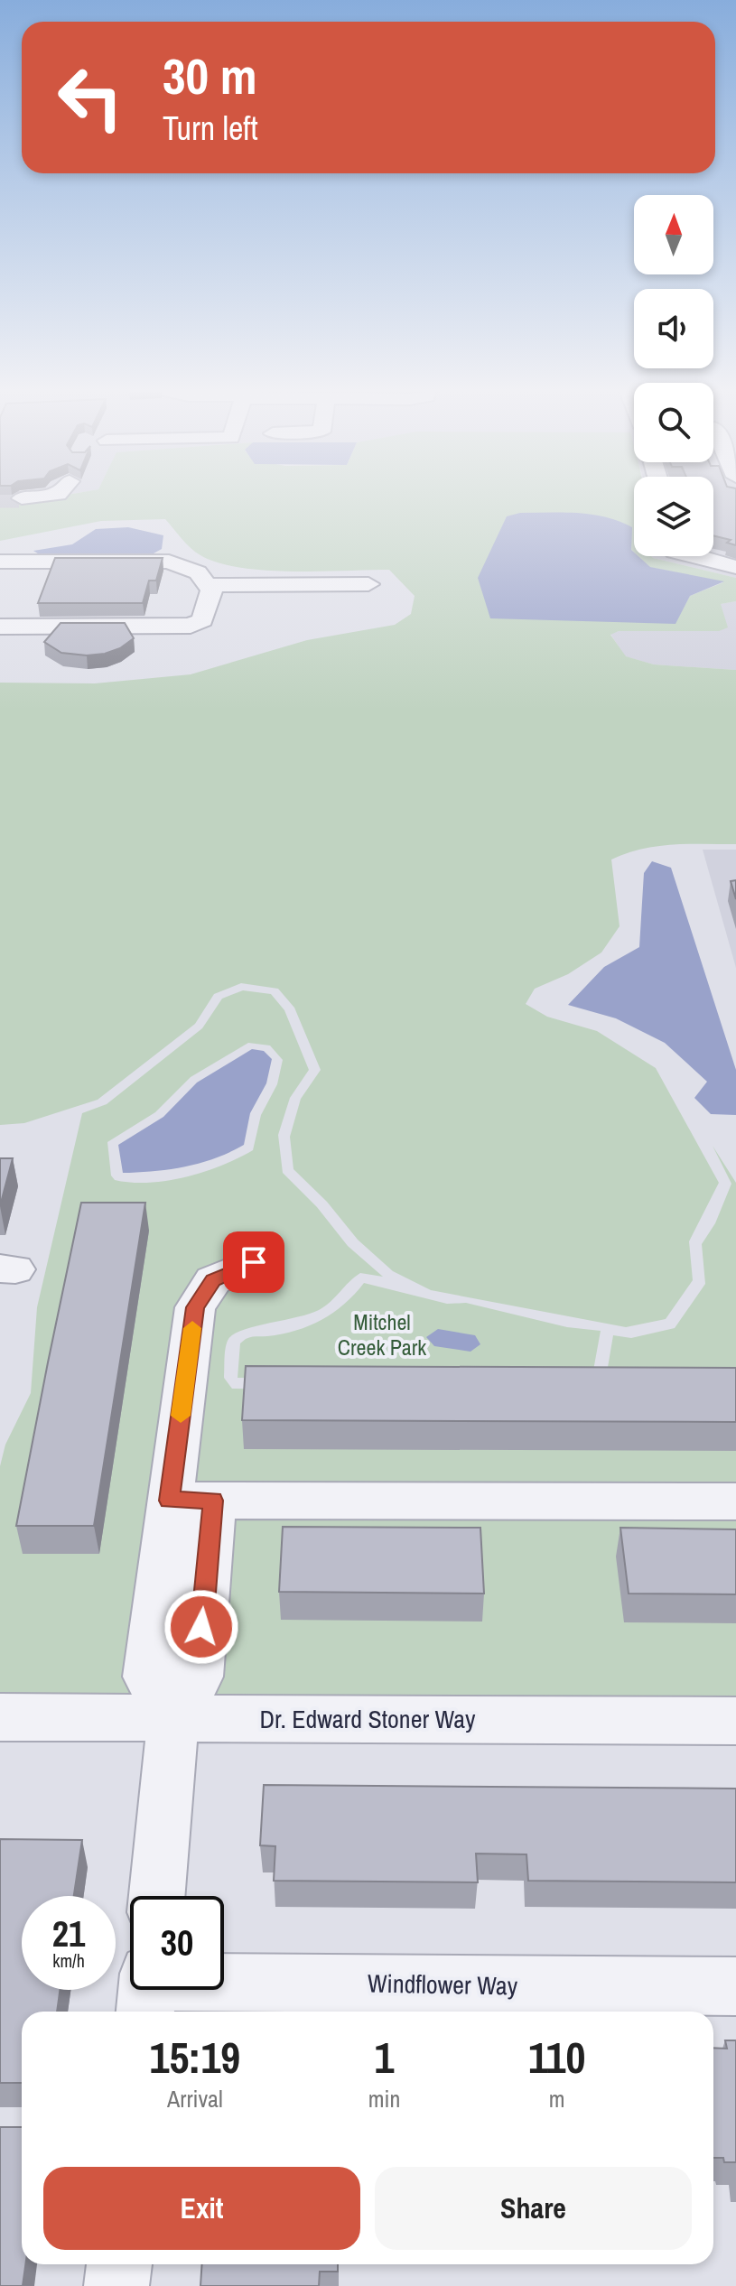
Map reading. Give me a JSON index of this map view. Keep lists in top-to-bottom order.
{
  "streets": {
    "street": ["Dr. Edward Stoner Way", "Windflower Way"]
  },
  "parks": ["Mitchel Creek Park"],
  "north": "top",
  "page": {
    "turn": ["30 m", "Turn left"],
    "speed": "21 km/h",
    "limit": "30",
    "eta": [
      "15:19",
      "Arrival",
      "1",
      "min",
      "110",
      "m"
    ],
    "buttons": ["Exit", "Share"]
  }
}
